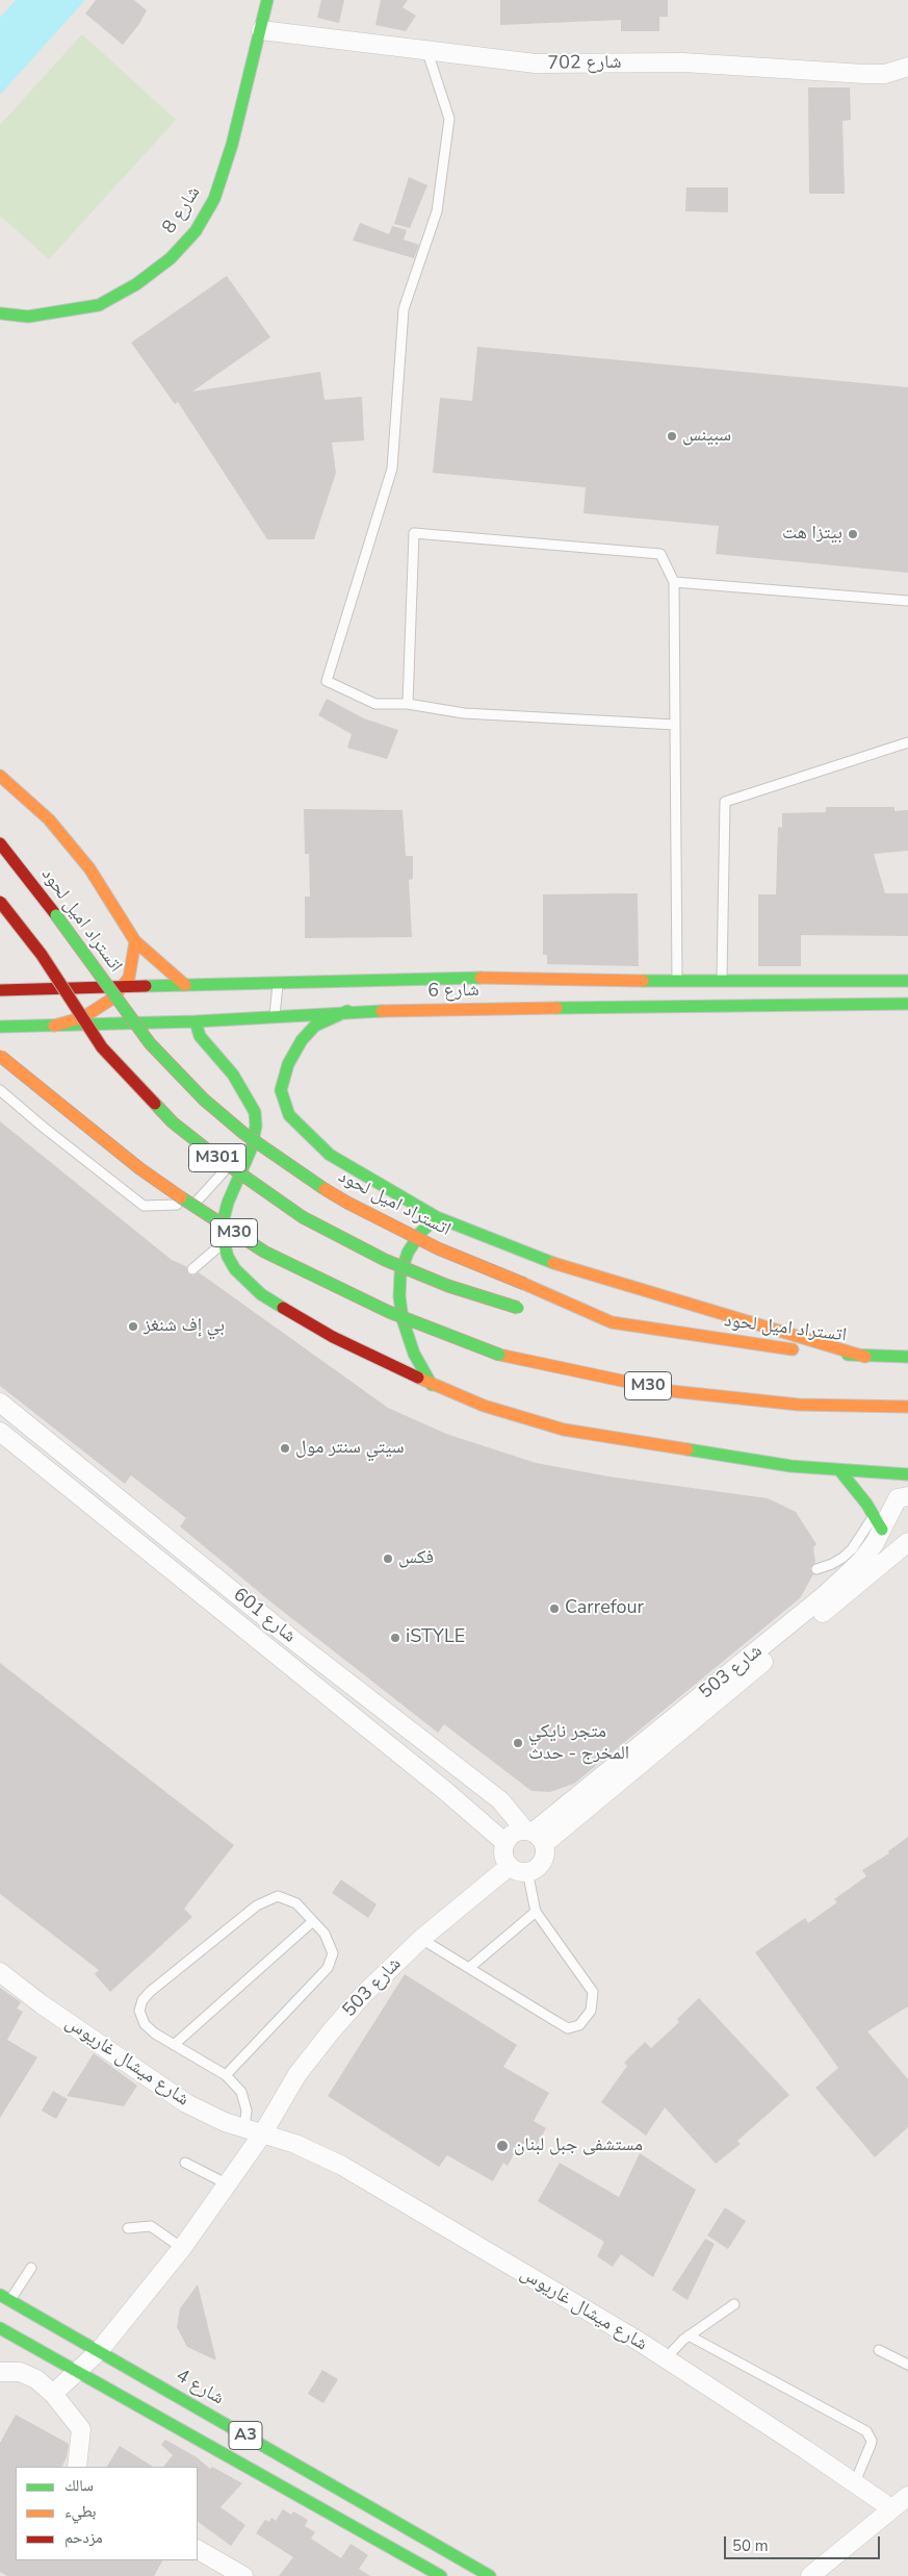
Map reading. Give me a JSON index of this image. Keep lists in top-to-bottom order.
{
  "streets": {
    "main road": [
      "شارع 8",
      "اتستراد اميل لحود",
      "شارع 6",
      "M301",
      "M30",
      "شارع 4",
      "A3"
    ],
    "street": [
      "شارع 702",
      "شارع 601",
      "شارع 503",
      "شارع ميشال غاريوس"
    ]
  },
  "crossings": [
    ["شارع 702", "شارع 8"],
    ["شارع 601", "شارع 503"],
    ["شارع 503", "شارع ميشال غاريوس"]
  ],
  "places": [
    "سبينس",
    "بيتزا هت",
    "بي إف شنغز",
    "سيتي سنتر مول",
    "فكس",
    "Carrefour",
    "iSTYLE",
    "متجر نايكي المخرج - حدث",
    "مستشفى جبل لبنان"
  ],
  "legend": ["سالك", "بطيء", "مزدحم"],
  "scale_bar": "50 m"
}
